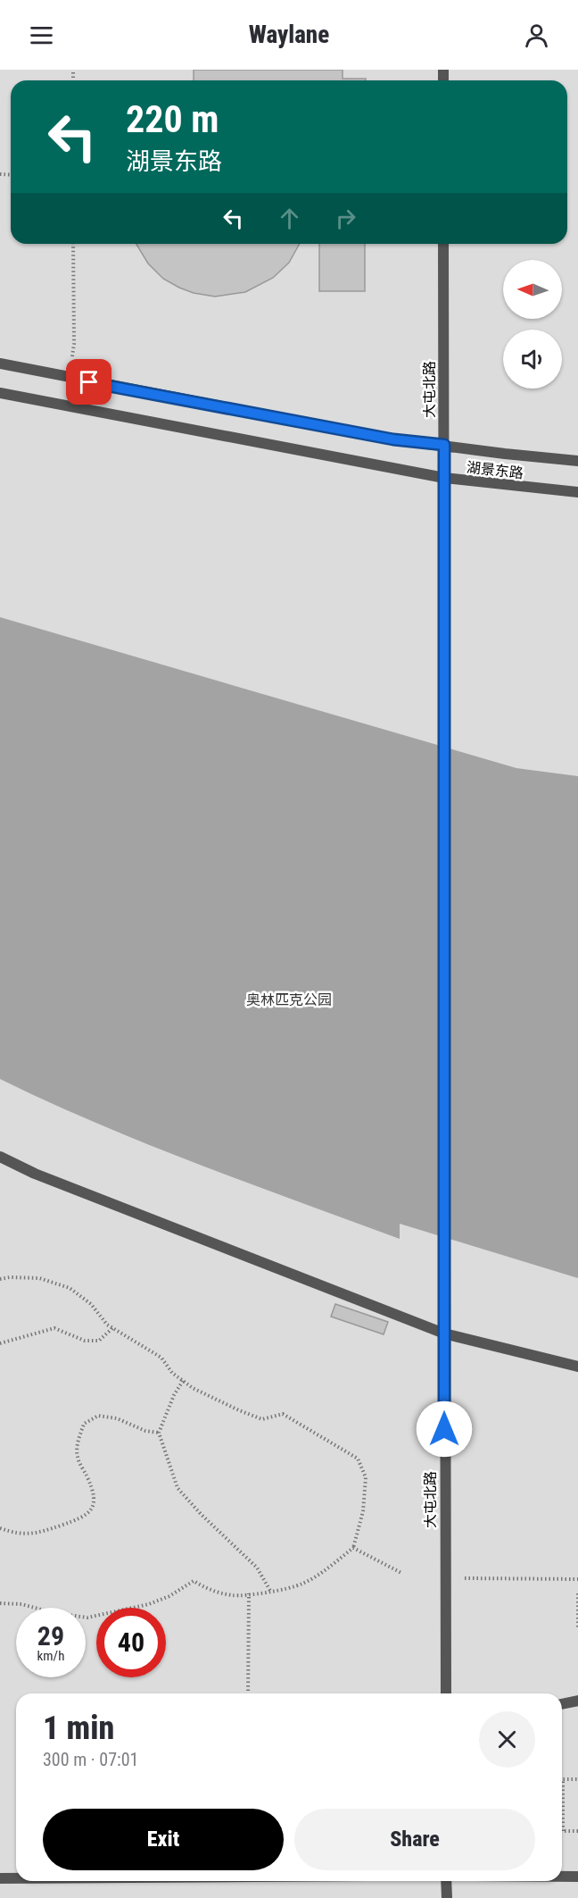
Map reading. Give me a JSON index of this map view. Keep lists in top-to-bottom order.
{
  "streets": {
    "street": ["大屯北路", "湖景东路"]
  },
  "crossings": [
    ["大屯北路", "湖景东路"]
  ],
  "parks": ["奥林匹克公园"],
  "north": "left",
  "page": {
    "header": "Waylane",
    "turn": ["220 m", "湖景东路"],
    "speed": "29 km/h",
    "limit": "40",
    "heading": ["1 min", "300 m · 07:01"],
    "buttons": ["Exit", "Share"]
  }
}
